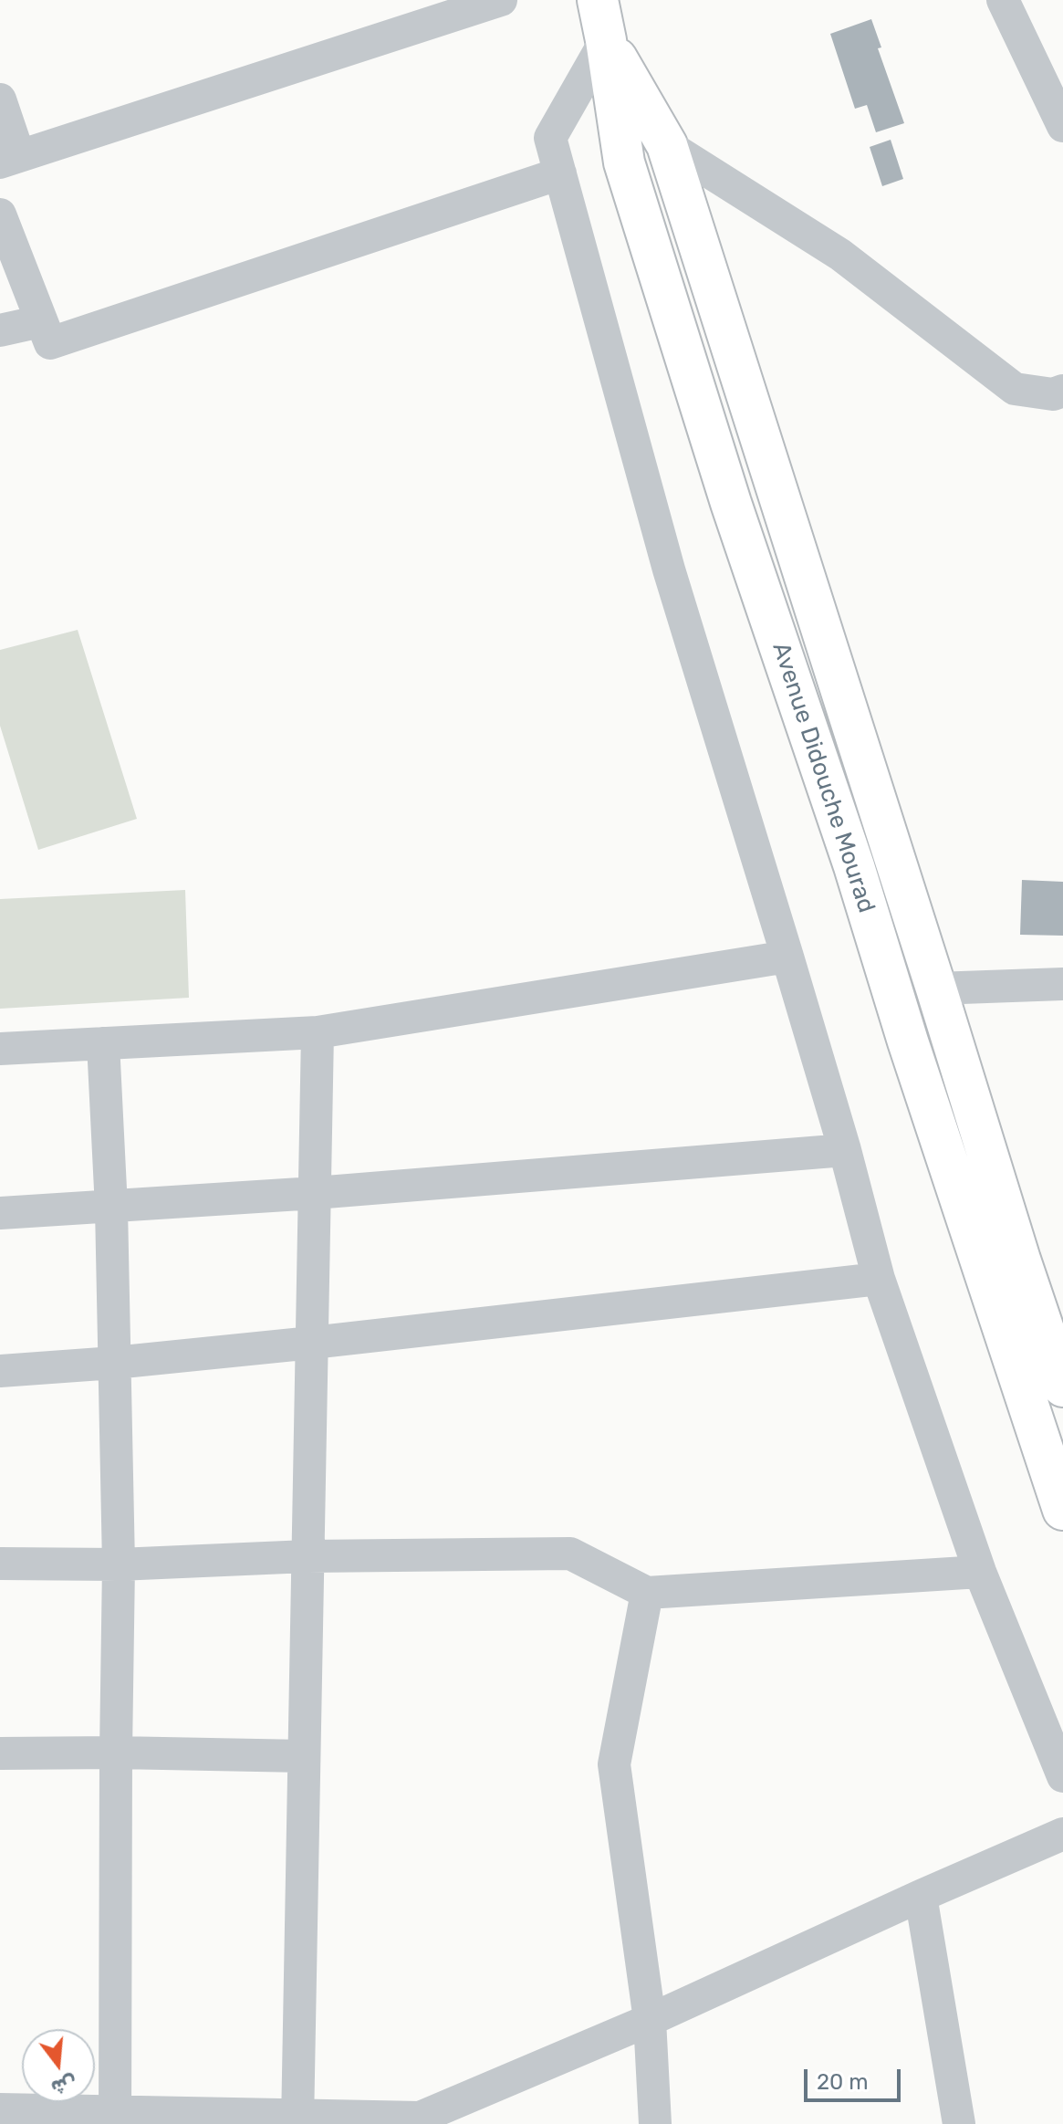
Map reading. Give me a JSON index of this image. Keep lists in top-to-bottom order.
{
  "streets": {
    "main road": ["Avenue Didouche Mourad"]
  },
  "scale_bar": "20 m",
  "north": "bottom"
}
